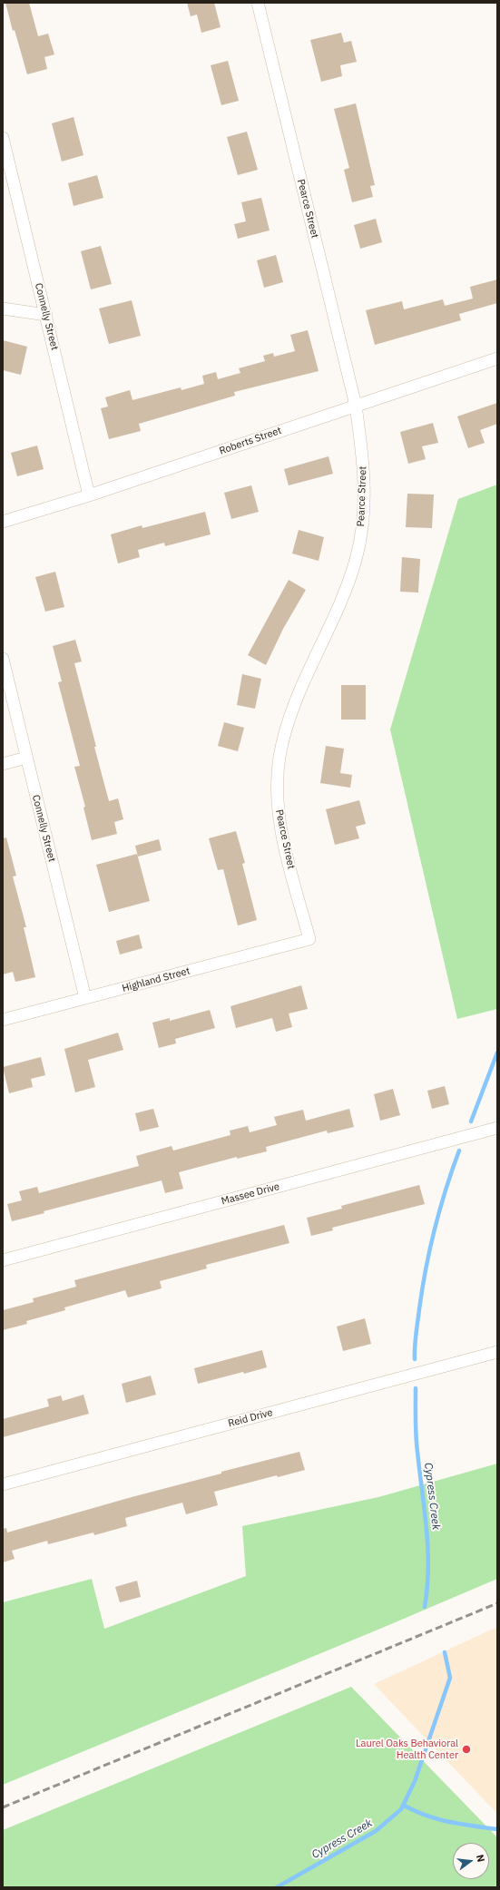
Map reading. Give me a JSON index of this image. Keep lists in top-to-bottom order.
{
  "streets": {
    "street": [
      "Pearce Street",
      "Connelly Street",
      "Roberts Street",
      "Highland Street",
      "Massee Drive",
      "Reid Drive"
    ]
  },
  "crossings": [
    ["Pearce Street", "Roberts Street"],
    ["Pearce Street", "Highland Street"],
    ["Connelly Street", "Roberts Street"],
    ["Connelly Street", "Highland Street"]
  ],
  "water": ["Cypress Creek"],
  "places": ["Laurel Oaks Behavioral Health Center"],
  "north": "right"
}
